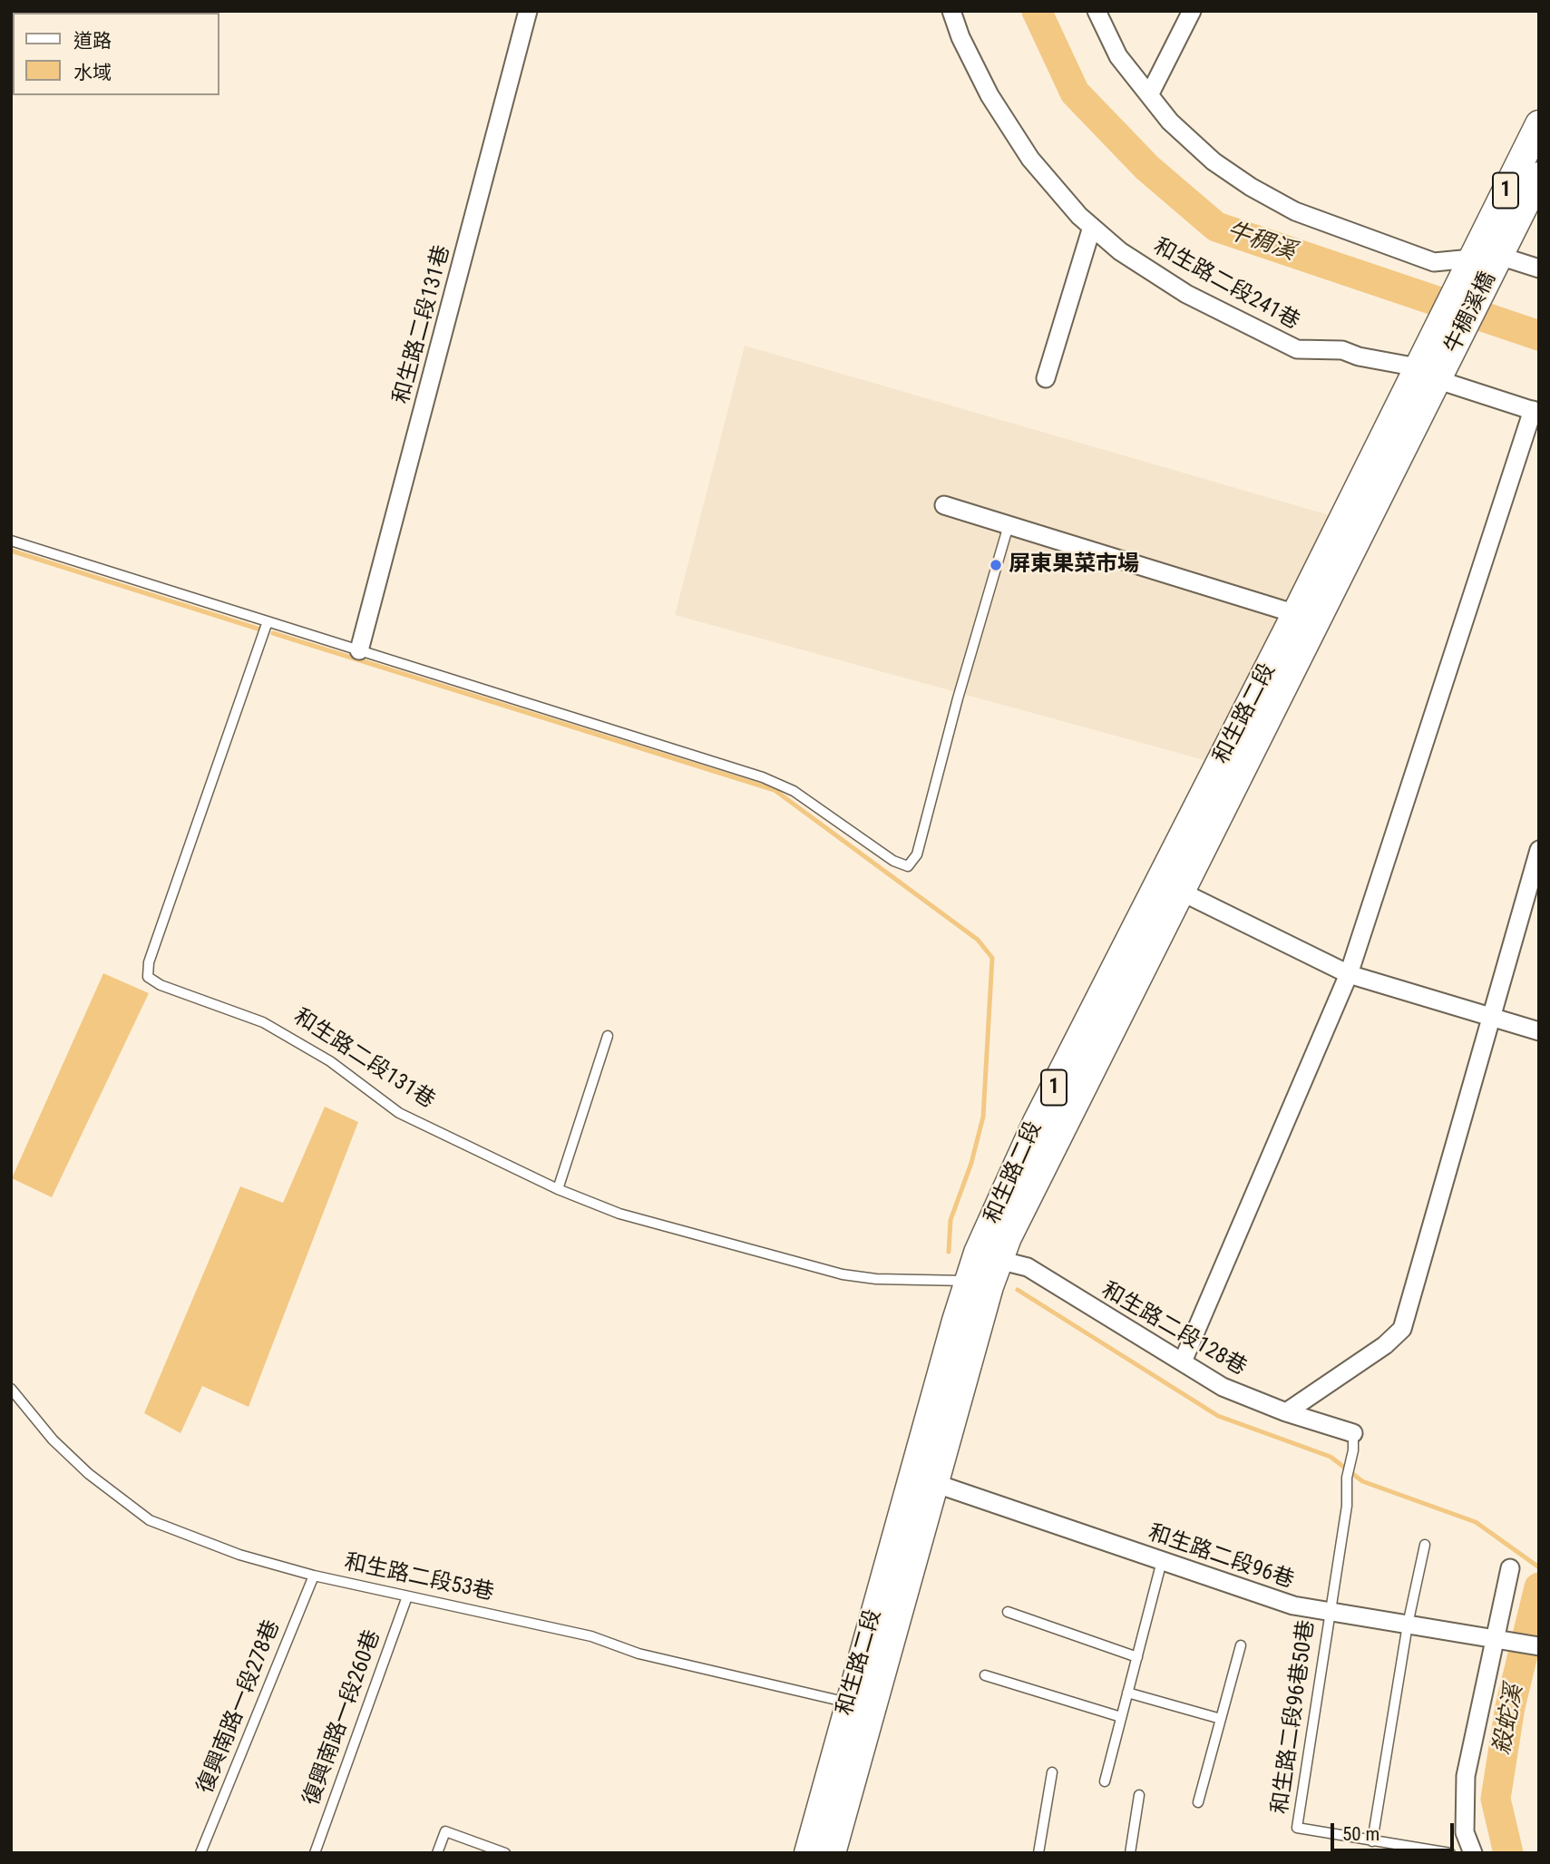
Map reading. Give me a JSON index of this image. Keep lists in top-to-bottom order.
{
  "streets": {
    "main road": ["1", "牛稠溪橋", "和生路二段"],
    "street": [
      "和生路二段241巷",
      "和生路二段131巷",
      "和生路二段128巷",
      "和生路二段96巷"
    ],
    "lane": [
      "和生路二段53巷",
      "復興南路一段278巷",
      "和生路二段96巷50巷",
      "復興南路一段260巷"
    ]
  },
  "crossings": [
    ["1", "牛稠溪橋"],
    ["和生路二段241巷", "牛稠溪橋"],
    ["和生路二段241巷", "和生路二段"],
    ["牛稠溪橋", "和生路二段"],
    ["和生路二段131巷", "和生路二段"],
    ["和生路二段", "和生路二段128巷"],
    ["和生路二段", "和生路二段96巷"],
    ["和生路二段", "和生路二段53巷"],
    ["和生路二段96巷", "和生路二段96巷50巷"],
    ["和生路二段53巷", "復興南路一段278巷"],
    ["和生路二段53巷", "復興南路一段260巷"]
  ],
  "water": ["牛稠溪", "殺蛇溪"],
  "places": ["屏東果菜市場"],
  "legend": ["道路", "水域"],
  "scale_bar": "50 m"
}
